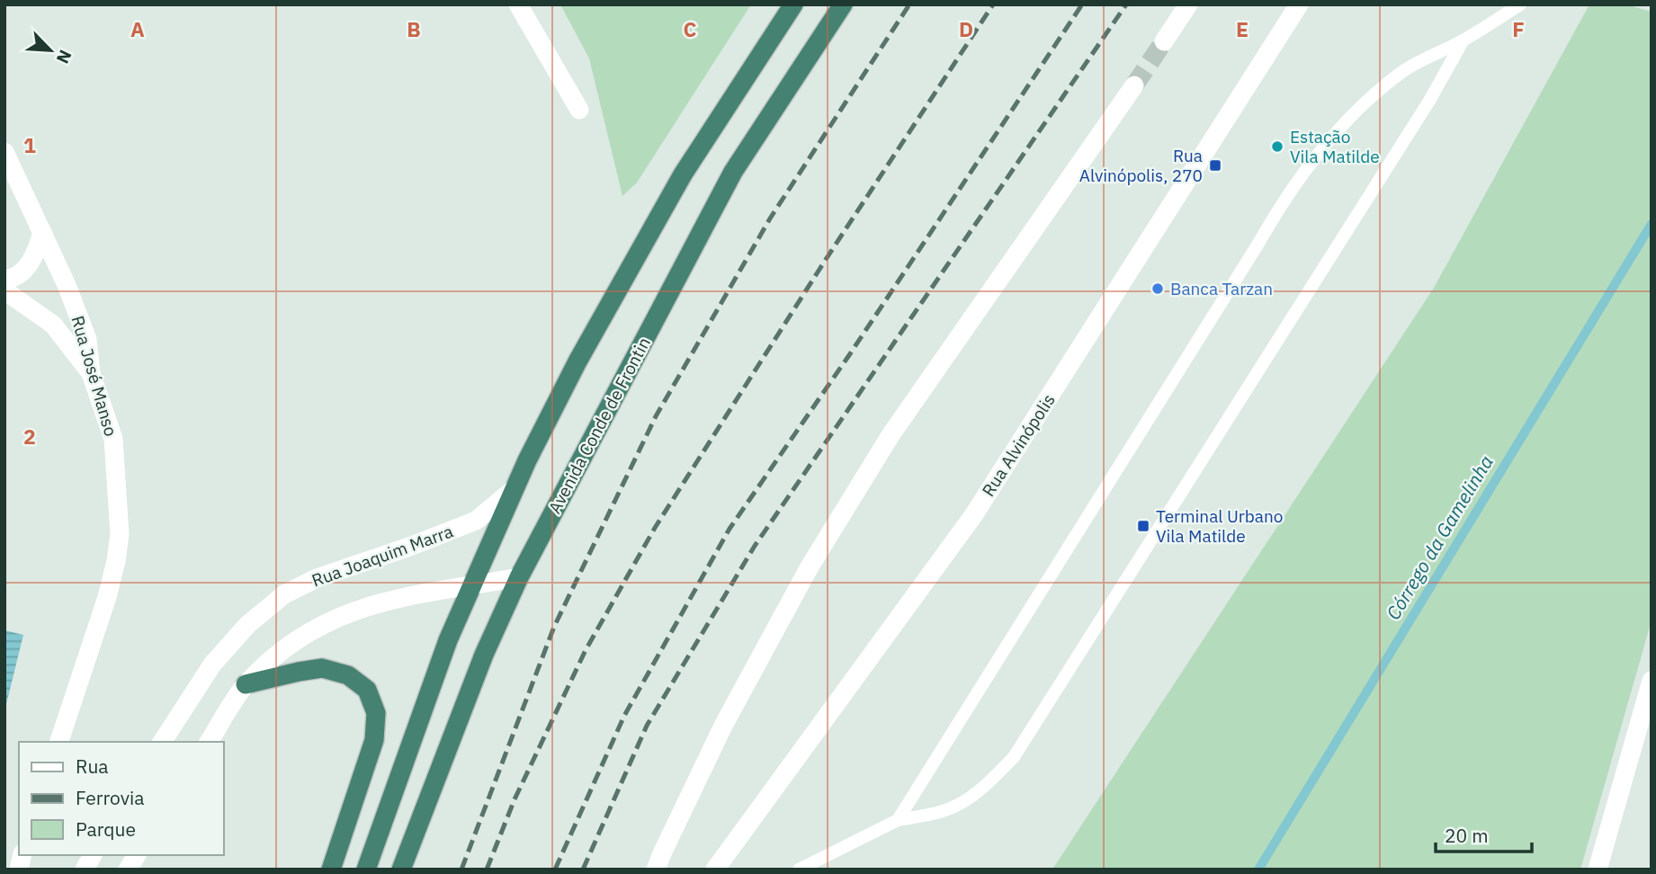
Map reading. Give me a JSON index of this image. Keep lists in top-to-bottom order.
{
  "streets": {
    "highway": ["Avenida Conde de Frontin"],
    "street": ["Rua José Manso", "Rua Alvinópolis", "Rua Joaquim Marra"]
  },
  "water": ["Córrego da Gamelinha"],
  "places": {
    "other": ["Estação Vila Matilde", "Banca Tarzan"],
    "transit": ["Rua Alvinópolis, 270", "Terminal Urbano Vila Matilde"]
  },
  "legend": ["Rua", "Ferrovia", "Parque"],
  "scale_bar": "20 m",
  "north": "bottom right",
  "grid": {
    "columns": [
      "A",
      "B",
      "C",
      "D",
      "E",
      "F"
    ],
    "rows": ["1", "2"]
  }
}
